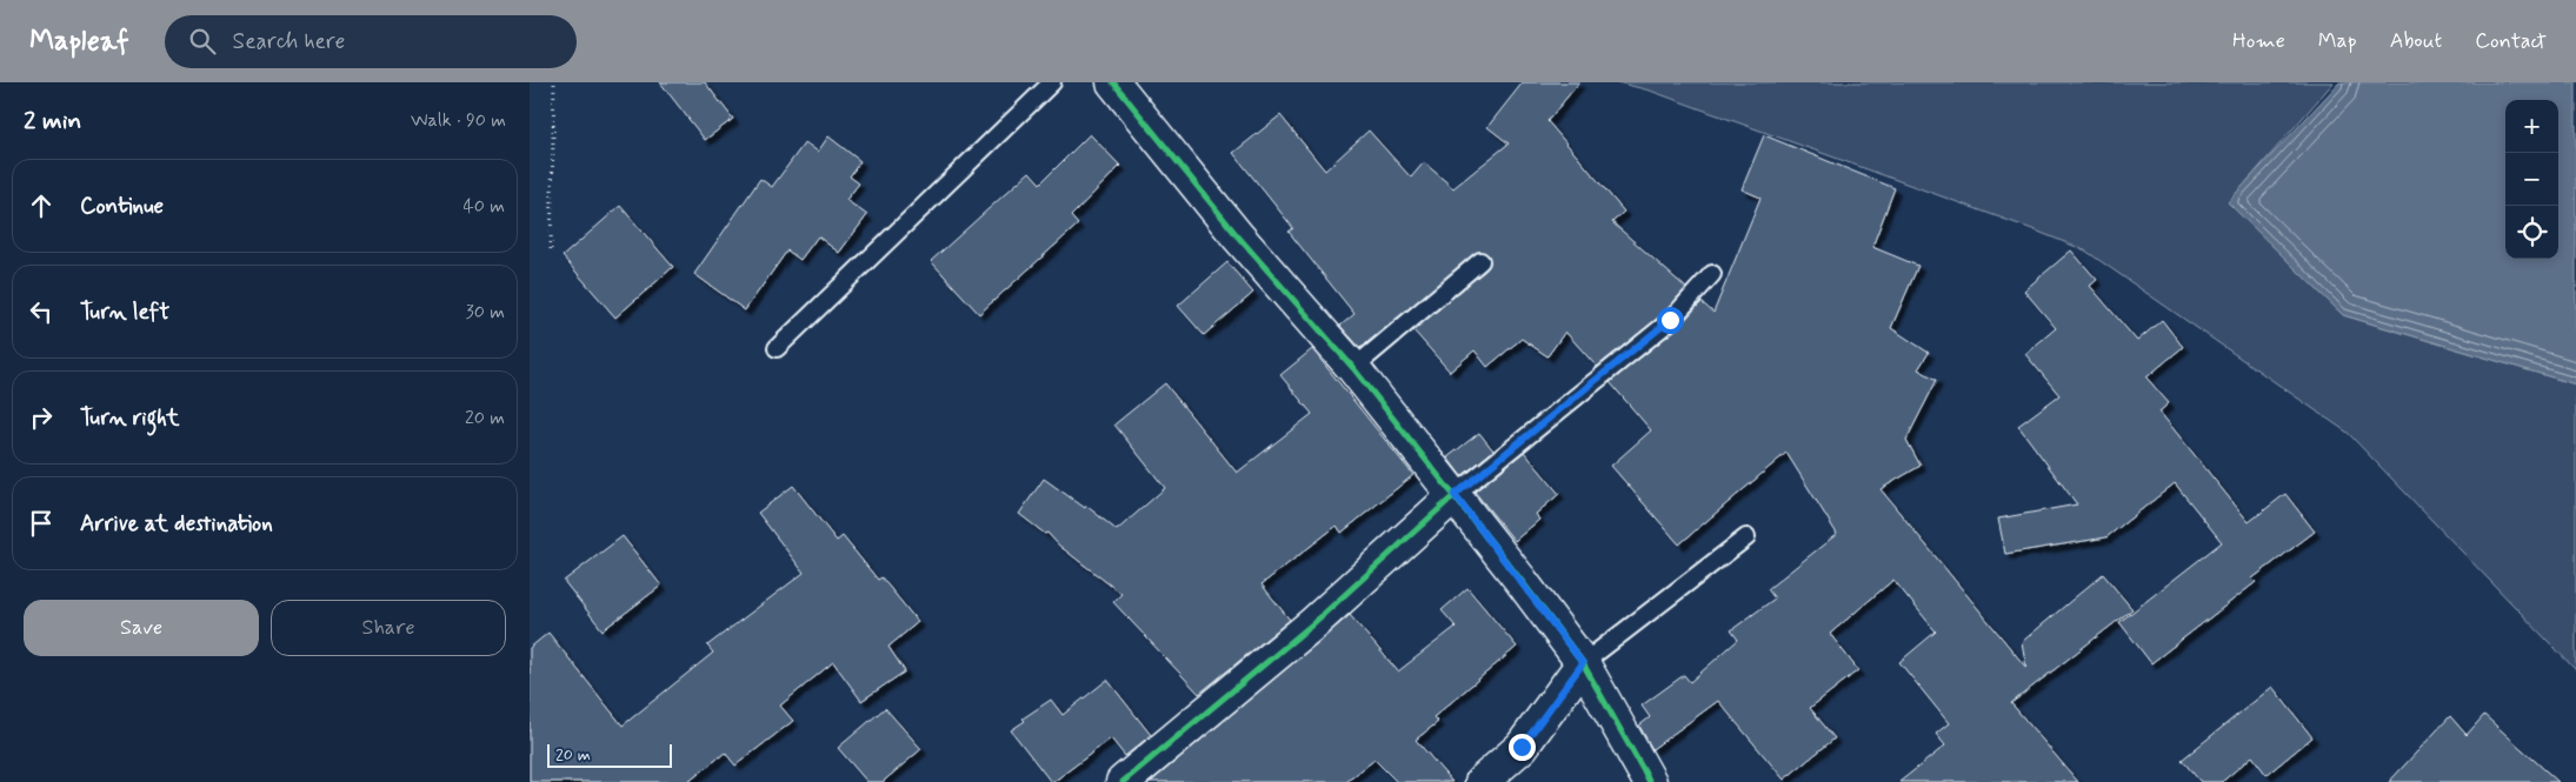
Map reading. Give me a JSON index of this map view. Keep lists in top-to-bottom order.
{
  "scale_bar": "20 m",
  "page": {
    "header": "Mapleaf",
    "search": "Search here",
    "nav": [
      "Home",
      "Map",
      "About",
      "Contact"
    ],
    "heading": ["2 min", "Walk · 90 m"],
    "map_buttons": ["+", "−"],
    "list": [
      ["Continue", "40 m"],
      ["Turn left", "30 m"],
      ["Turn right", "20 m"],
      "Arrive at destination"
    ],
    "buttons": ["Save", "Share"],
    "scale": "20 m"
  }
}
